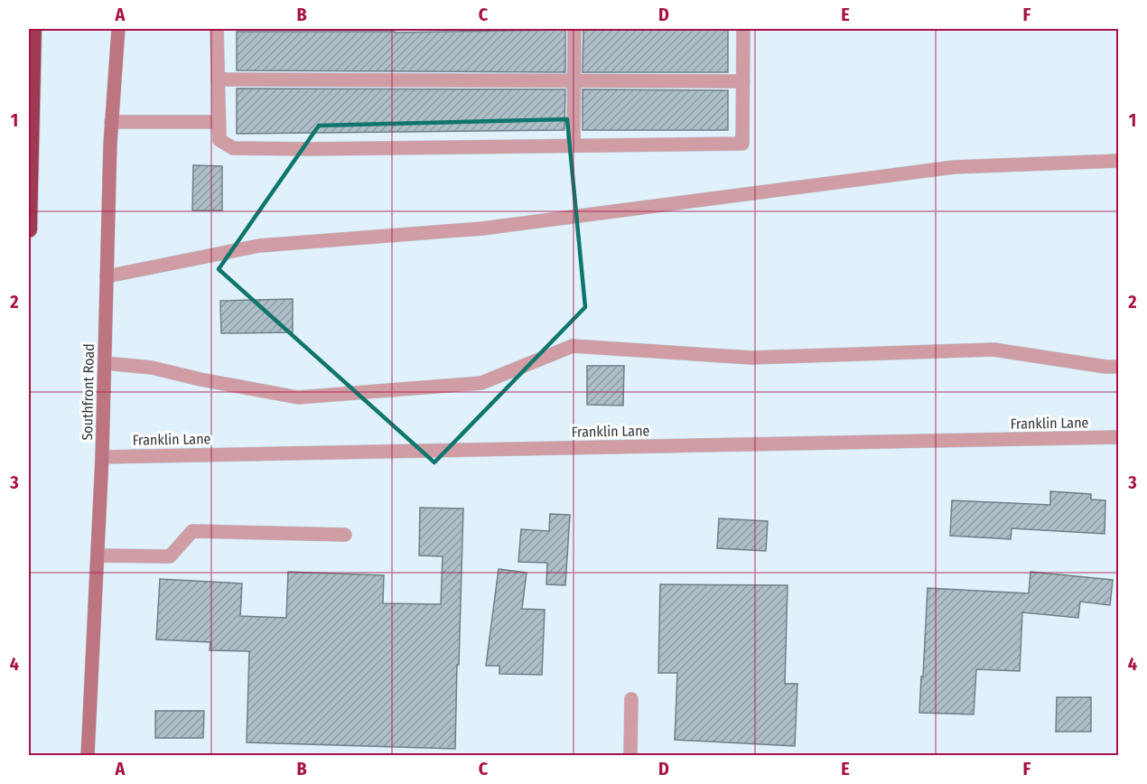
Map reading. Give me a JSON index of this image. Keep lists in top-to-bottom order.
{
  "streets": {
    "street": ["Southfront Road", "Franklin Lane"]
  },
  "crossings": [
    ["Southfront Road", "Franklin Lane"]
  ],
  "grid": {
    "columns": [
      "A",
      "B",
      "C",
      "D",
      "E",
      "F"
    ],
    "rows": [
      "1",
      "2",
      "3",
      "4"
    ]
  }
}
